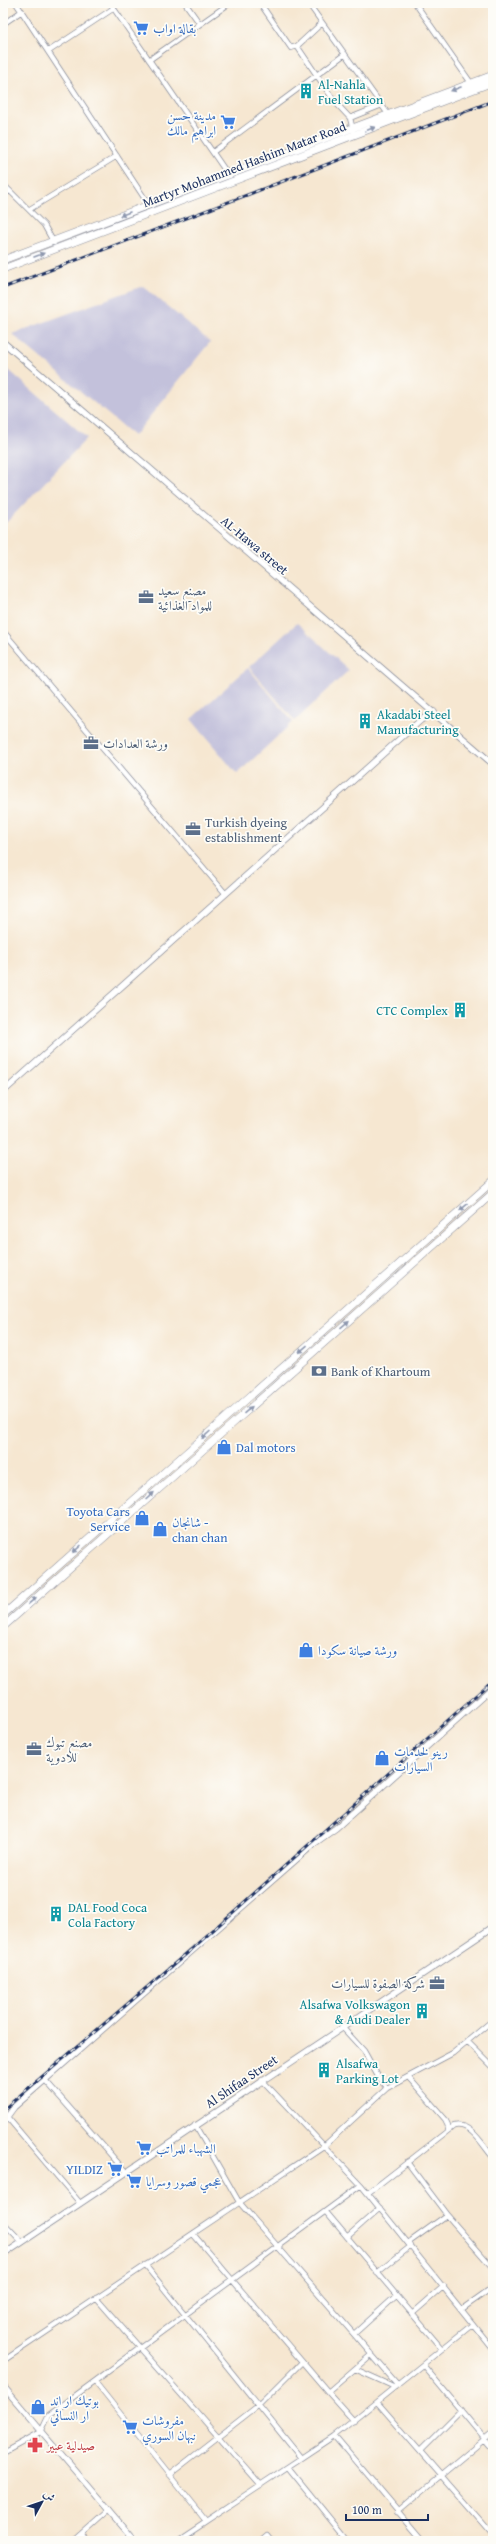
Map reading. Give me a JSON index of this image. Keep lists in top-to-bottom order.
{
  "streets": {
    "main road": ["Martyr Mohammed Hashim Matar Road"],
    "street": ["AL-Hawa street", "Al Shifaa Street"]
  },
  "places": {
    "supermarket": [
      "بقالة اواب",
      "مدينة حسن ابراهيم مالك",
      "الشهباء للمراتب",
      "YILDIZ",
      "عجمي قصور وسرايا",
      "مفروشات نبهان السوري"
    ],
    "building": [
      "Al-Nahla Fuel Station",
      "Akadabi Steel Manufacturing",
      "CTC Complex",
      "DAL Food Coca Cola Factory",
      "Alsafwa Volkswagon & Audi Dealer",
      "Alsafwa Parking Lot"
    ],
    "office": [
      "مصنع سعيد للمواد الغذائية",
      "ورشة العدادات",
      "Turkish dyeing establishment",
      "مصنع تبوك للادوية",
      "شركة الصفوة للسيارات"
    ],
    "bank": ["Bank of Khartoum"],
    "shop": [
      "Dal motors",
      "Toyota Cars Service",
      "شانجان - chan chan",
      "ورشة صيانة سكودا",
      "رينو لخدمات السيارات",
      "بوتيك ار اند ار النسائي"
    ],
    "pharmacy": ["صيدلية عبير"]
  },
  "scale_bar": "100 m",
  "north": "top right"
}
